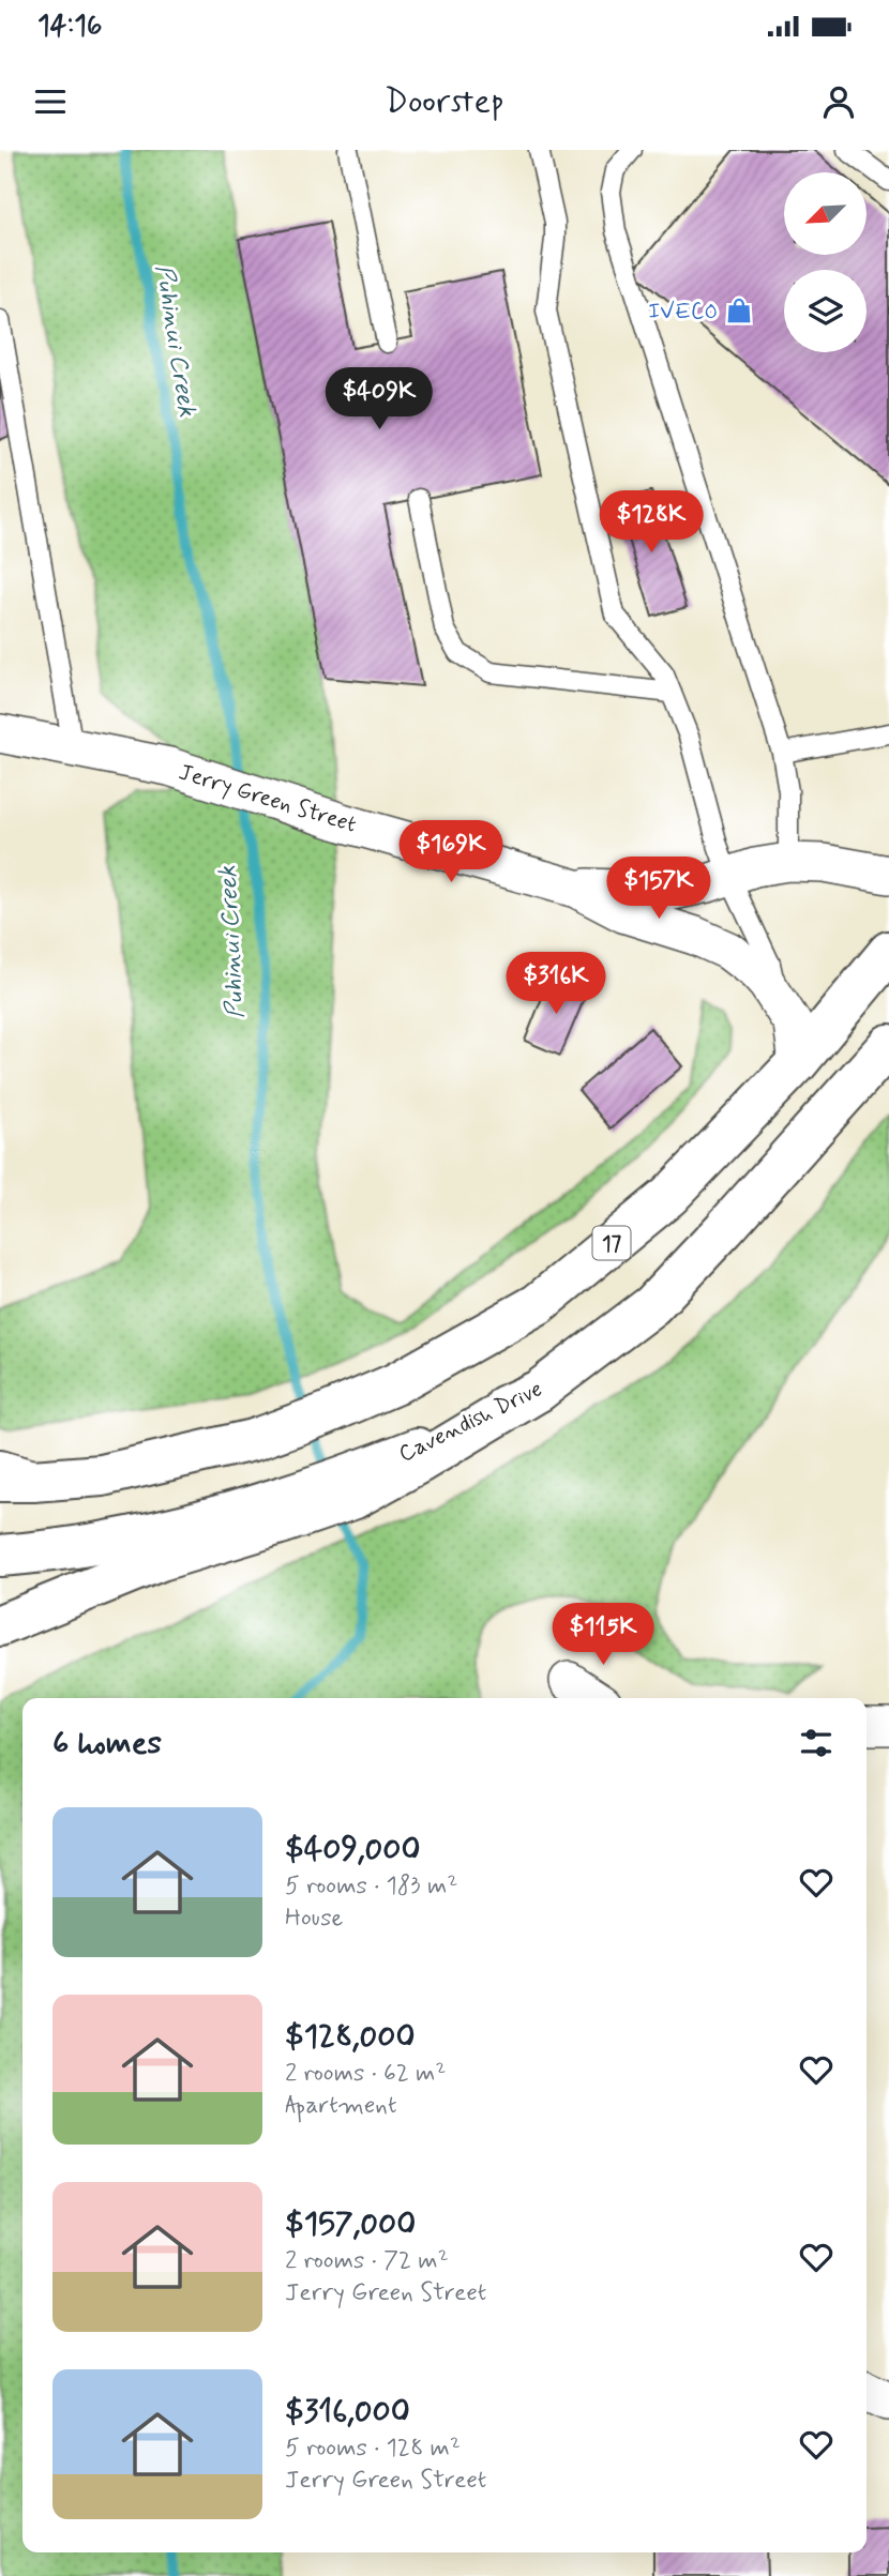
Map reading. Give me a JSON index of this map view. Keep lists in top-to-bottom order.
{
  "streets": {
    "main road": ["17", "Cavendish Drive"],
    "street": ["Jerry Green Street"]
  },
  "crossings": [
    ["Jerry Green Street", "17"]
  ],
  "water": ["Puhinui Creek"],
  "places": {
    "shop": ["IVECO"]
  },
  "north": "bottom left",
  "page": {
    "status": "14:16",
    "header": "Doorstep",
    "price": [
      "$409K",
      "$128K",
      "$169K",
      "$157K",
      "$316K",
      "$115K"
    ],
    "heading": "6 homes",
    "list": [
      {
        "name": "$409,000",
        "note": "5 rooms · 183 m² · House"
      },
      {
        "name": "$128,000",
        "note": "2 rooms · 62 m² · Apartment"
      },
      {
        "name": "$157,000",
        "note": "2 rooms · 72 m² · Jerry Green Street"
      },
      {
        "name": "$316,000",
        "note": "5 rooms · 128 m² · Jerry Green Street"
      }
    ]
  }
}
